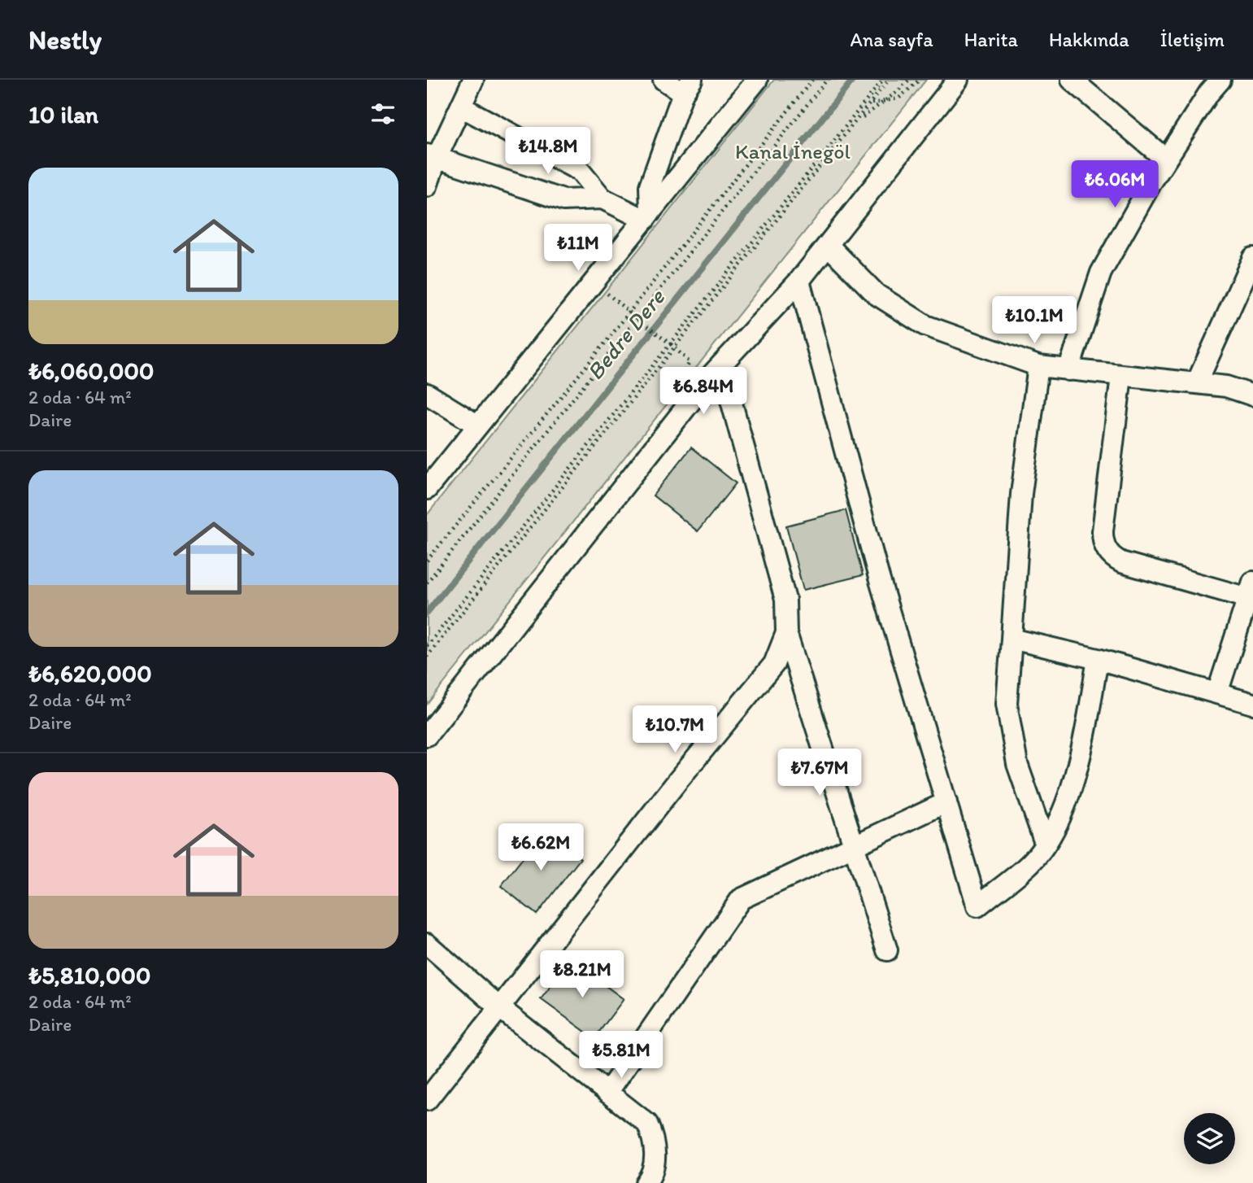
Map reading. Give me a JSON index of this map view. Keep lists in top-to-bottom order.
{
  "water": ["Bedre Dere"],
  "parks": ["Kanal İnegöl"],
  "page": {
    "header": "Nestly",
    "nav": [
      "Ana sayfa",
      "Harita",
      "Hakkında",
      "İletişim"
    ],
    "heading": "10 ilan",
    "price": [
      "₺14.8M",
      "₺6.06M",
      "₺11M",
      "₺10.1M",
      "₺6.84M",
      "₺10.7M",
      "₺7.67M",
      "₺6.62M",
      "₺8.21M",
      "₺5.81M"
    ],
    "list": [
      {
        "name": "₺6,060,000",
        "note": "2 oda · 64 m² · Daire"
      },
      {
        "name": "₺6,620,000",
        "note": "2 oda · 64 m² · Daire"
      },
      {
        "name": "₺5,810,000",
        "note": "2 oda · 64 m² · Daire"
      }
    ]
  }
}
